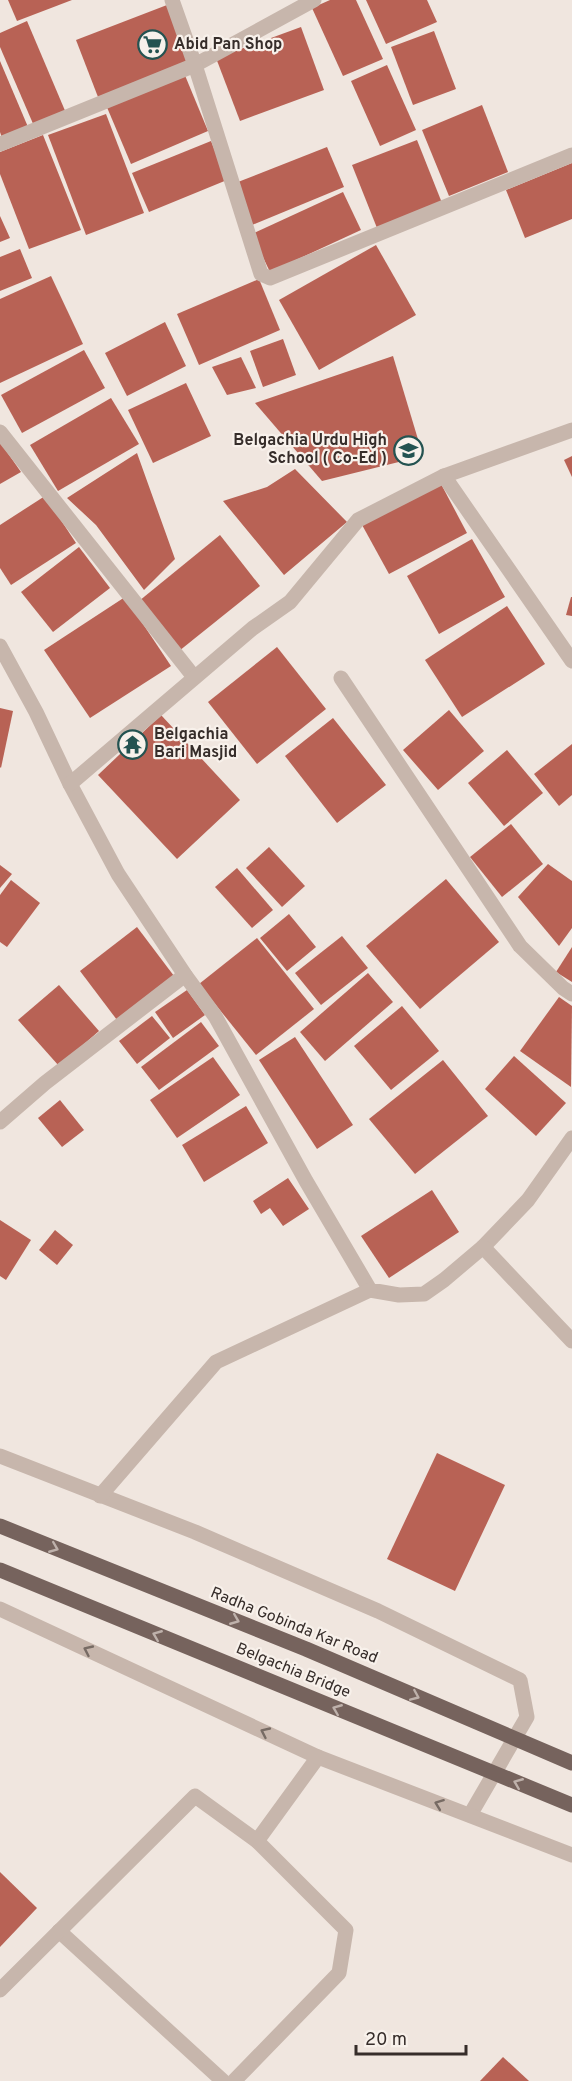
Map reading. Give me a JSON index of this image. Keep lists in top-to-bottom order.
{
  "streets": {
    "main road": ["Radha Gobinda Kar Road", "Belgachia Bridge"]
  },
  "one_way": ["Radha Gobinda Kar Road", "Belgachia Bridge"],
  "places": {
    "supermarket": ["Abid Pan Shop"],
    "school or university": ["Belgachia Urdu High School ( Co-Ed )"],
    "temple": ["Belgachia Bari Masjid"]
  },
  "scale_bar": "20 m"
}
